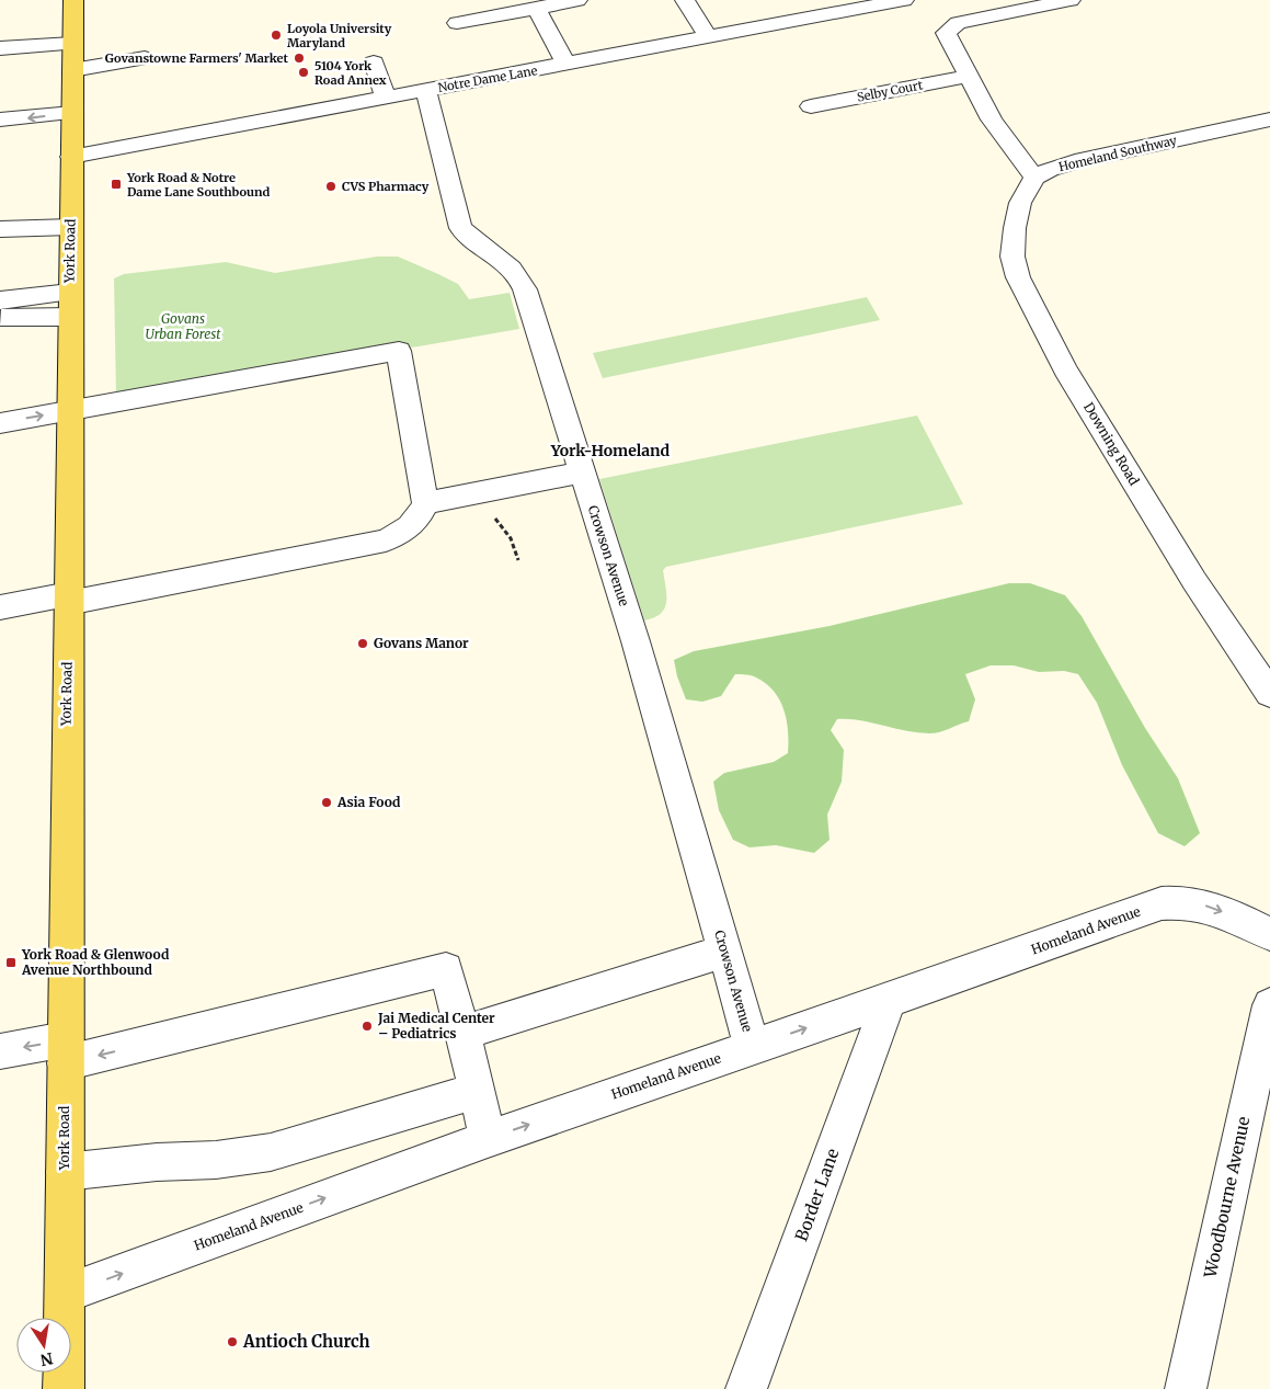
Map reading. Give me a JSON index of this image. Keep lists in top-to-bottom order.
{
  "streets": {
    "main road": ["York Road"],
    "street": [
      "Notre Dame Lane",
      "Selby Court",
      "Homeland Southway",
      "Downing Road",
      "Crowson Avenue",
      "Homeland Avenue",
      "Border Lane",
      "Woodbourne Avenue"
    ]
  },
  "crossings": [
    ["Notre Dame Lane", "York Road"],
    ["Notre Dame Lane", "Crowson Avenue"],
    ["Homeland Southway", "Downing Road"],
    ["York Road", "Homeland Avenue"],
    ["Crowson Avenue", "Homeland Avenue"],
    ["Homeland Avenue", "Border Lane"]
  ],
  "districts": ["York-Homeland"],
  "parks": ["Govans Urban Forest"],
  "places": {
    "other": [
      "Loyola University Maryland",
      "Govanstowne Farmers' Market",
      "5104 York Road Annex",
      "CVS Pharmacy",
      "Govans Manor",
      "Asia Food",
      "Jai Medical Center – Pediatrics",
      "Antioch Church"
    ],
    "transit": ["York Road & Notre Dame Lane Southbound", "York Road & Glenwood Avenue Northbound"]
  },
  "north": "bottom"
}
